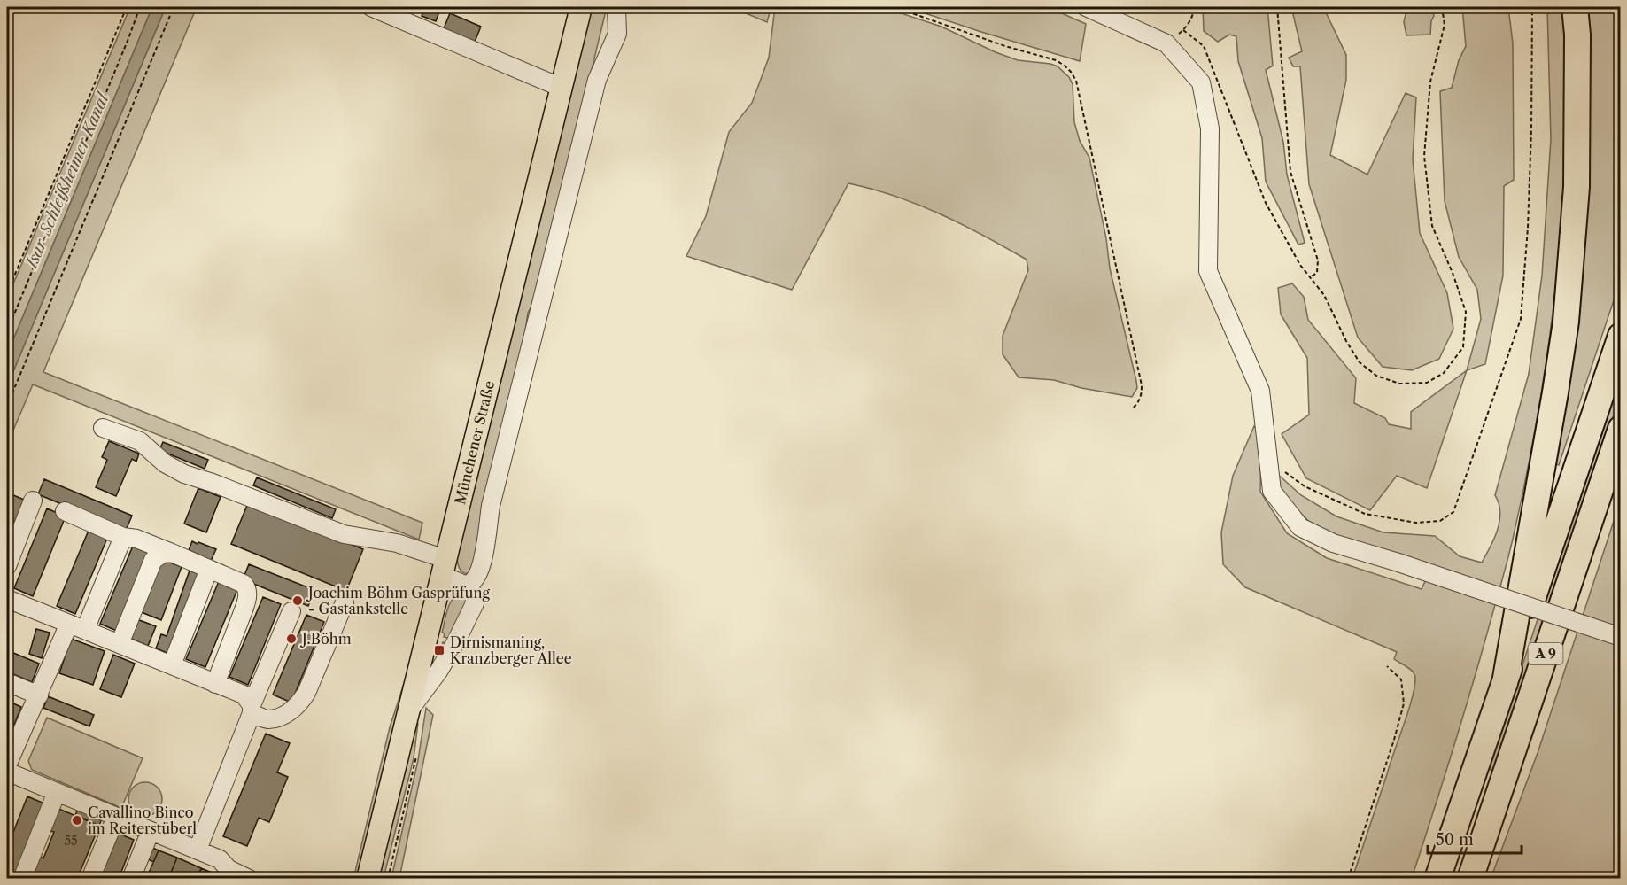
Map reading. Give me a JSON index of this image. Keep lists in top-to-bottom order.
{
  "streets": {
    "highway": ["A 9"],
    "main road": ["Münchener Straße"]
  },
  "water": ["Isar-Schleißheimer Kanal"],
  "places": {
    "other": ["Joachim Böhm Gasprüfung - Gastankstelle", "J.Böhm", "Cavallino Binco im Reiterstüberl"],
    "transit": ["Dirnismaning, Kranzberger Allee"]
  },
  "house_numbers": ["55"],
  "scale_bar": "50 m"
}
